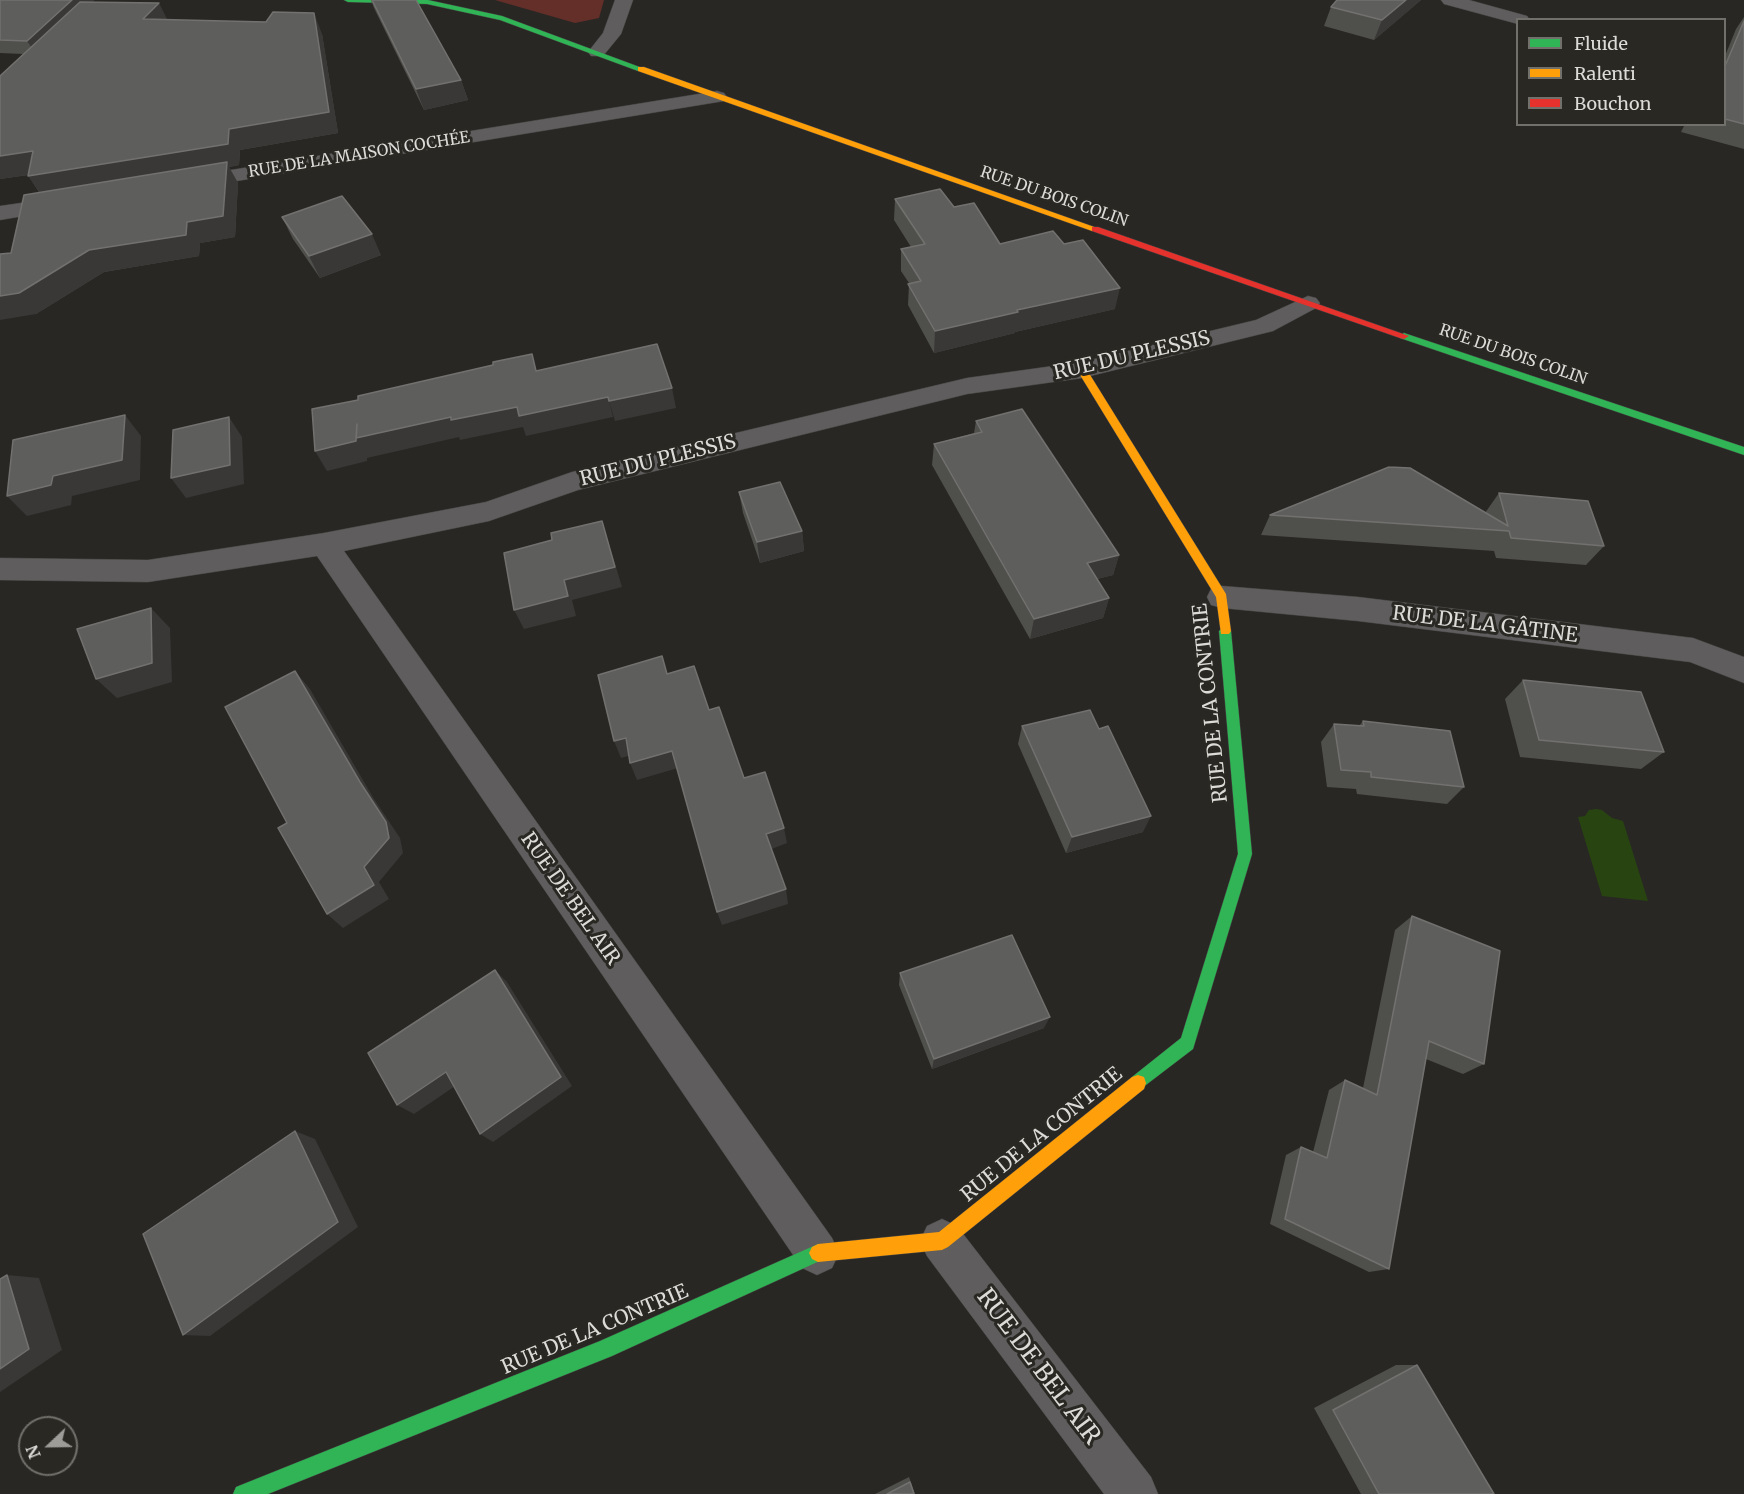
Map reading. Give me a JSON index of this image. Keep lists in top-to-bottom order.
{
  "streets": {
    "street": [
      "RUE DE LA MAISON COCHÉE",
      "RUE DU BOIS COLIN",
      "RUE DU PLESSIS",
      "RUE DE LA GÂTINE",
      "RUE DE LA CONTRIE",
      "RUE DE BEL AIR"
    ]
  },
  "crossings": [
    ["RUE DE LA MAISON COCHÉE", "RUE DU BOIS COLIN"],
    ["RUE DU BOIS COLIN", "RUE DU PLESSIS"],
    ["RUE DU PLESSIS", "RUE DE LA CONTRIE"],
    ["RUE DU PLESSIS", "RUE DE BEL AIR"],
    ["RUE DE LA GÂTINE", "RUE DE LA CONTRIE"],
    ["RUE DE LA CONTRIE", "RUE DE BEL AIR"]
  ],
  "legend": ["Fluide", "Ralenti", "Bouchon"],
  "north": "left"
}
